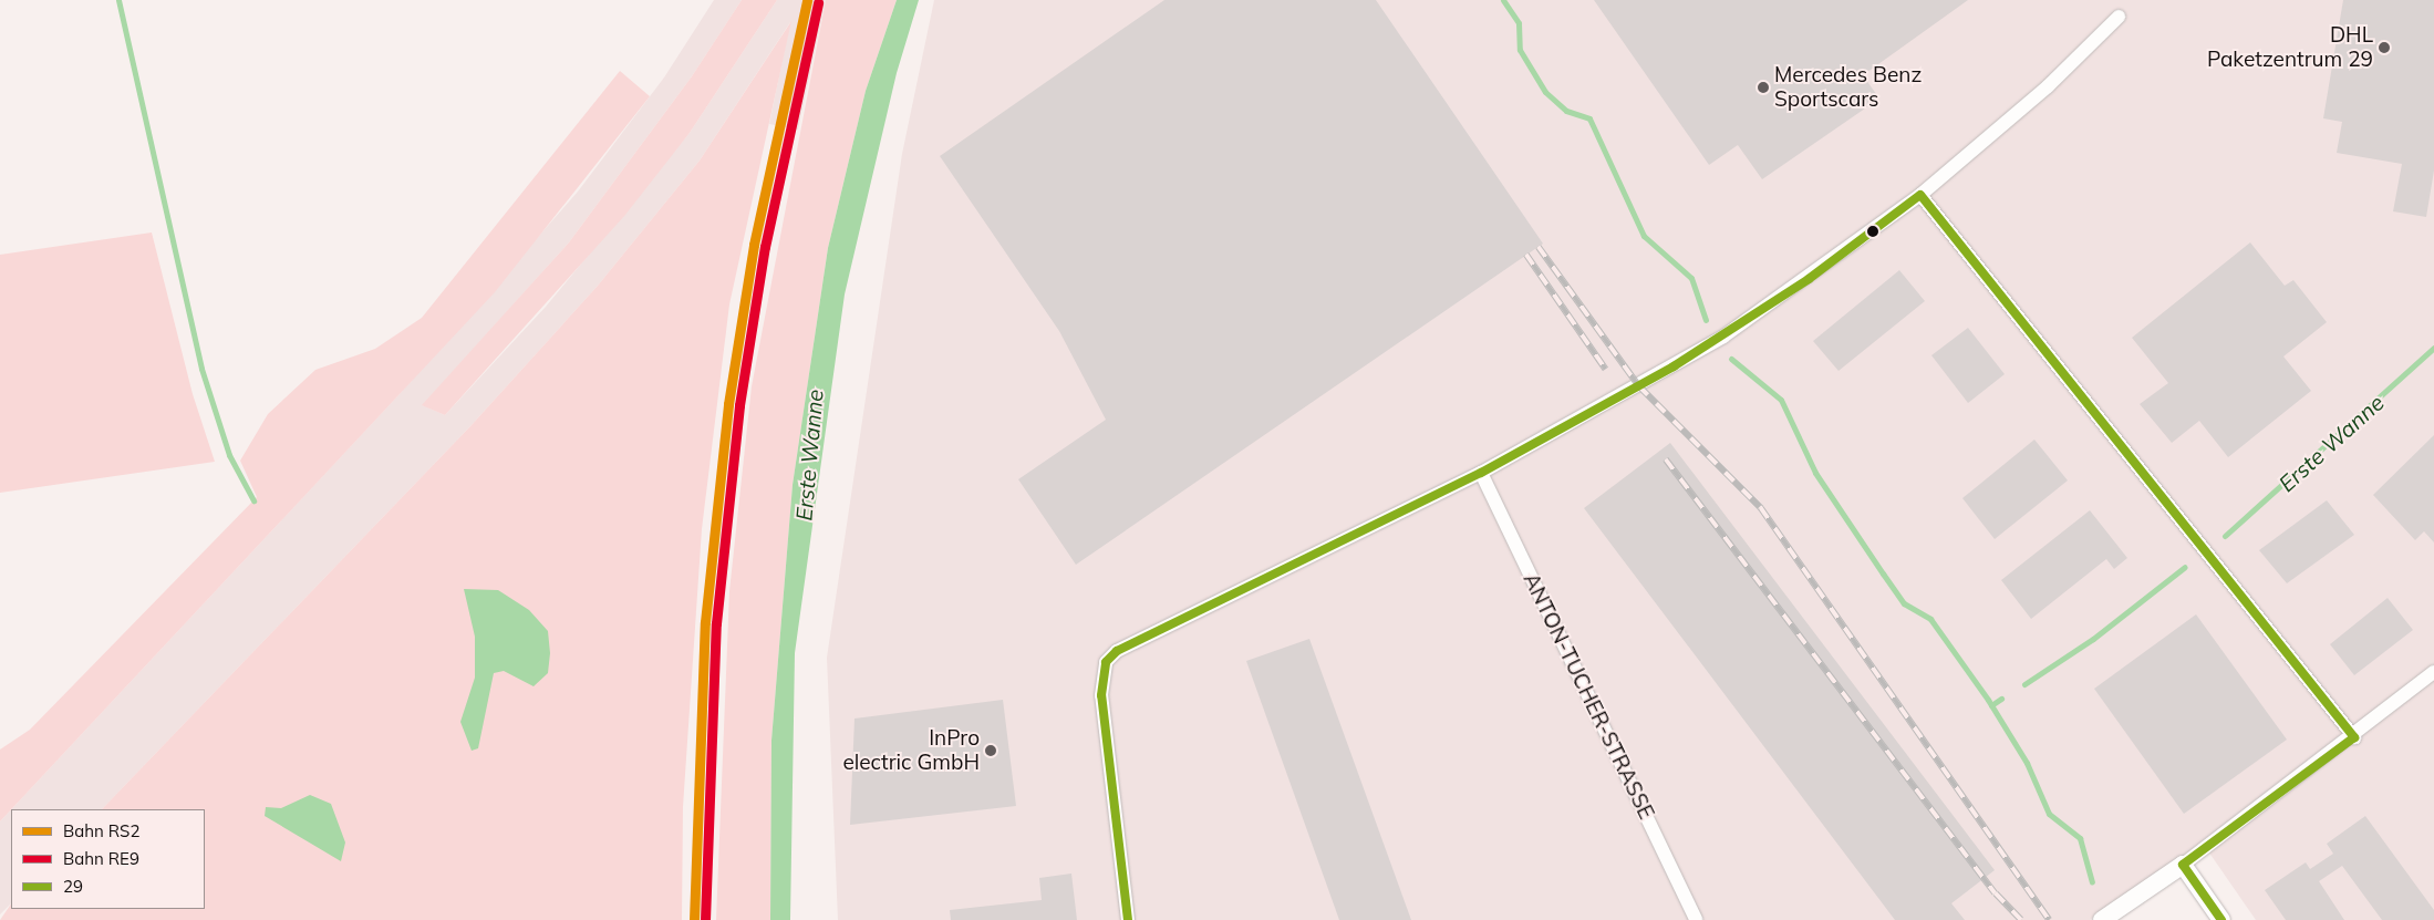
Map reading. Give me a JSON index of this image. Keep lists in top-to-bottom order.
{
  "streets": {
    "street": ["ANTON-TUCHER-STRASSE"]
  },
  "water": ["Erste Wanne"],
  "places": ["DHL Paketzentrum 29", "Mercedes Benz Sportscars", "InPro electric GmbH"],
  "lines": ["rail line RS2", "rail line RE9", "transit line 29"],
  "legend": ["Bahn RS2", "Bahn RE9", "29"]
}
